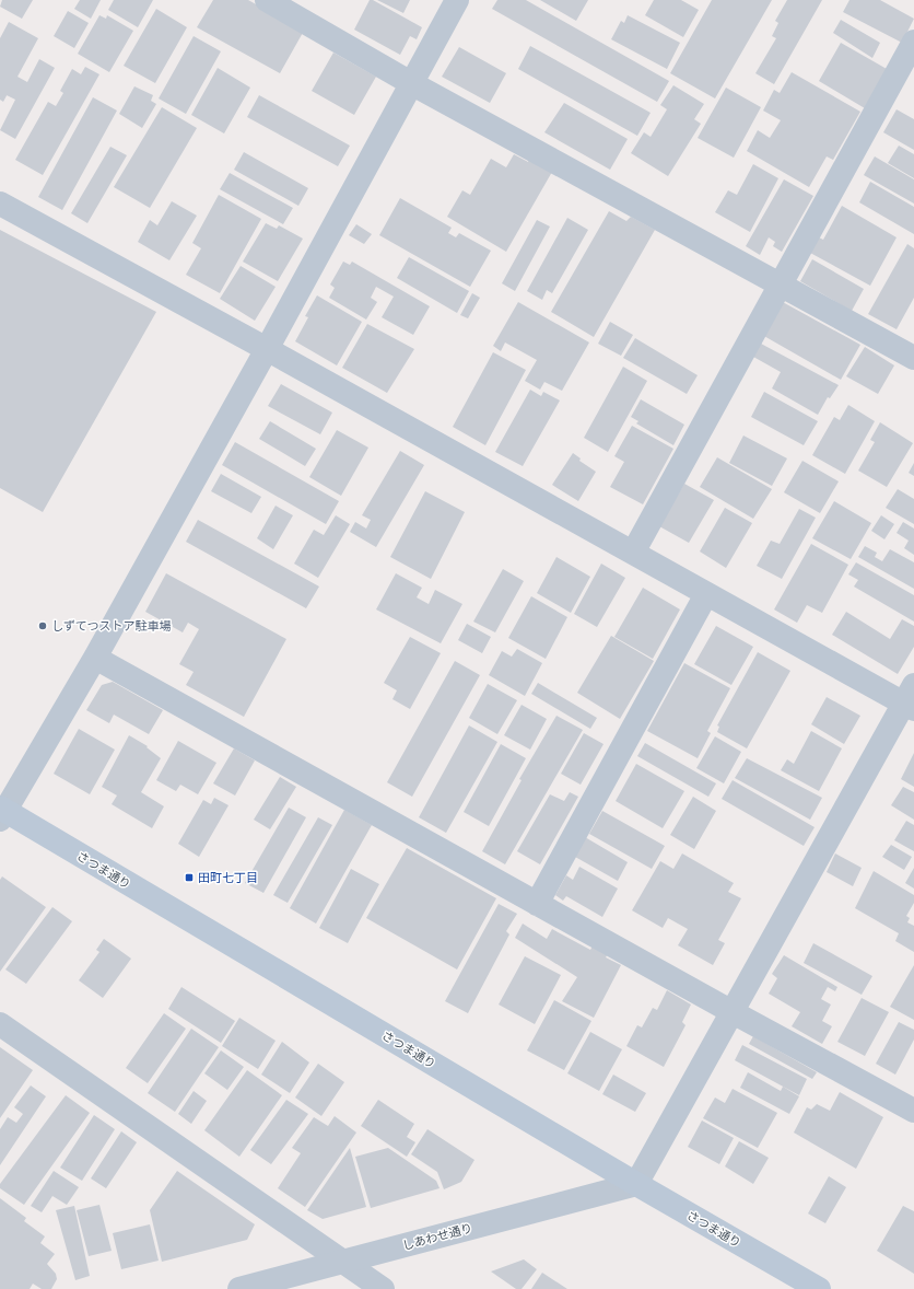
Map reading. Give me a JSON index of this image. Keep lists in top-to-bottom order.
{
  "streets": {
    "main road": ["さつま通り"],
    "street": ["しあわせ通り"]
  },
  "crossings": [
    ["さつま通り", "しあわせ通り"]
  ],
  "places": {
    "other": ["しずてつストア駐車場"],
    "transit": ["田町七丁目"]
  }
}
